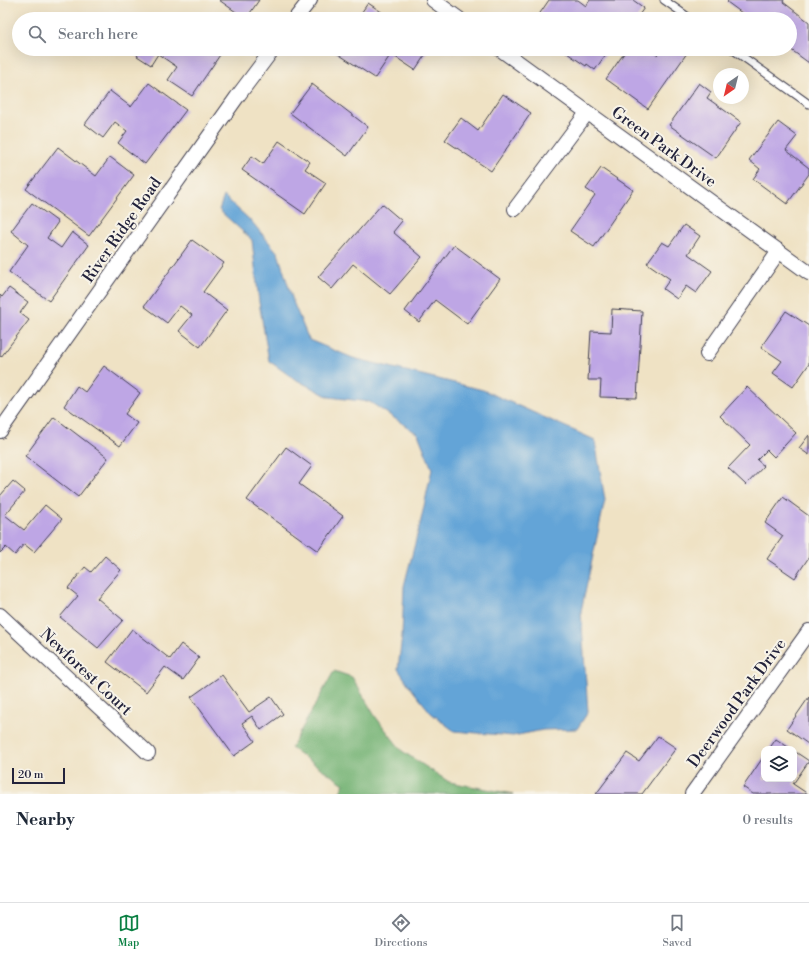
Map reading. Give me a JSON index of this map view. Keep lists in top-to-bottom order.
{
  "streets": {
    "street": [
      "Green Park Drive",
      "River Ridge Road",
      "Newforest Court",
      "Deerwood Park Drive"
    ]
  },
  "scale_bar": "20 m",
  "north": "bottom left",
  "page": {
    "search": "Search here",
    "scale": "20 m",
    "heading": ["Nearby", "0 results"],
    "nav": ["Map", "Directions", "Saved"]
  }
}
